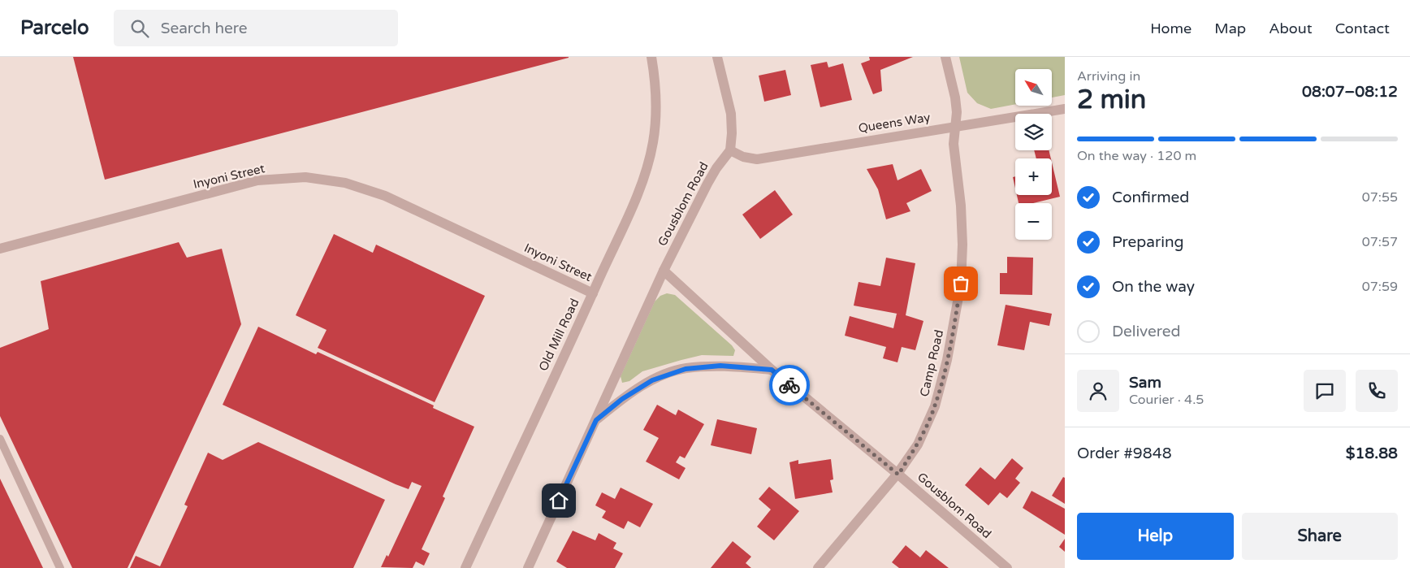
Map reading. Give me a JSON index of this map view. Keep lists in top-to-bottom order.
{
  "streets": {
    "street": [
      "Queens Way",
      "Inyoni Street",
      "Gousblom Road",
      "Old Mill Road",
      "Camp Road"
    ]
  },
  "crossings": [
    ["Queens Way", "Gousblom Road"],
    ["Queens Way", "Camp Road"],
    ["Inyoni Street", "Old Mill Road"],
    ["Gousblom Road", "Camp Road"]
  ],
  "north": "top left",
  "page": {
    "header": "Parcelo",
    "search": "Search here",
    "nav": [
      "Home",
      "Map",
      "About",
      "Contact"
    ],
    "heading": ["2 min", "Arriving in", "08:07–08:12"],
    "panel": [
      "Sam",
      "Courier · 4.5",
      "Order #9848",
      "$18.88"
    ],
    "map_buttons": ["+", "−"],
    "bar": "On the way · 120 m",
    "list": [
      ["Confirmed", "07:55"],
      ["Preparing", "07:57"],
      ["On the way", "07:59"],
      "Delivered"
    ],
    "buttons": ["Help", "Share"]
  }
}
